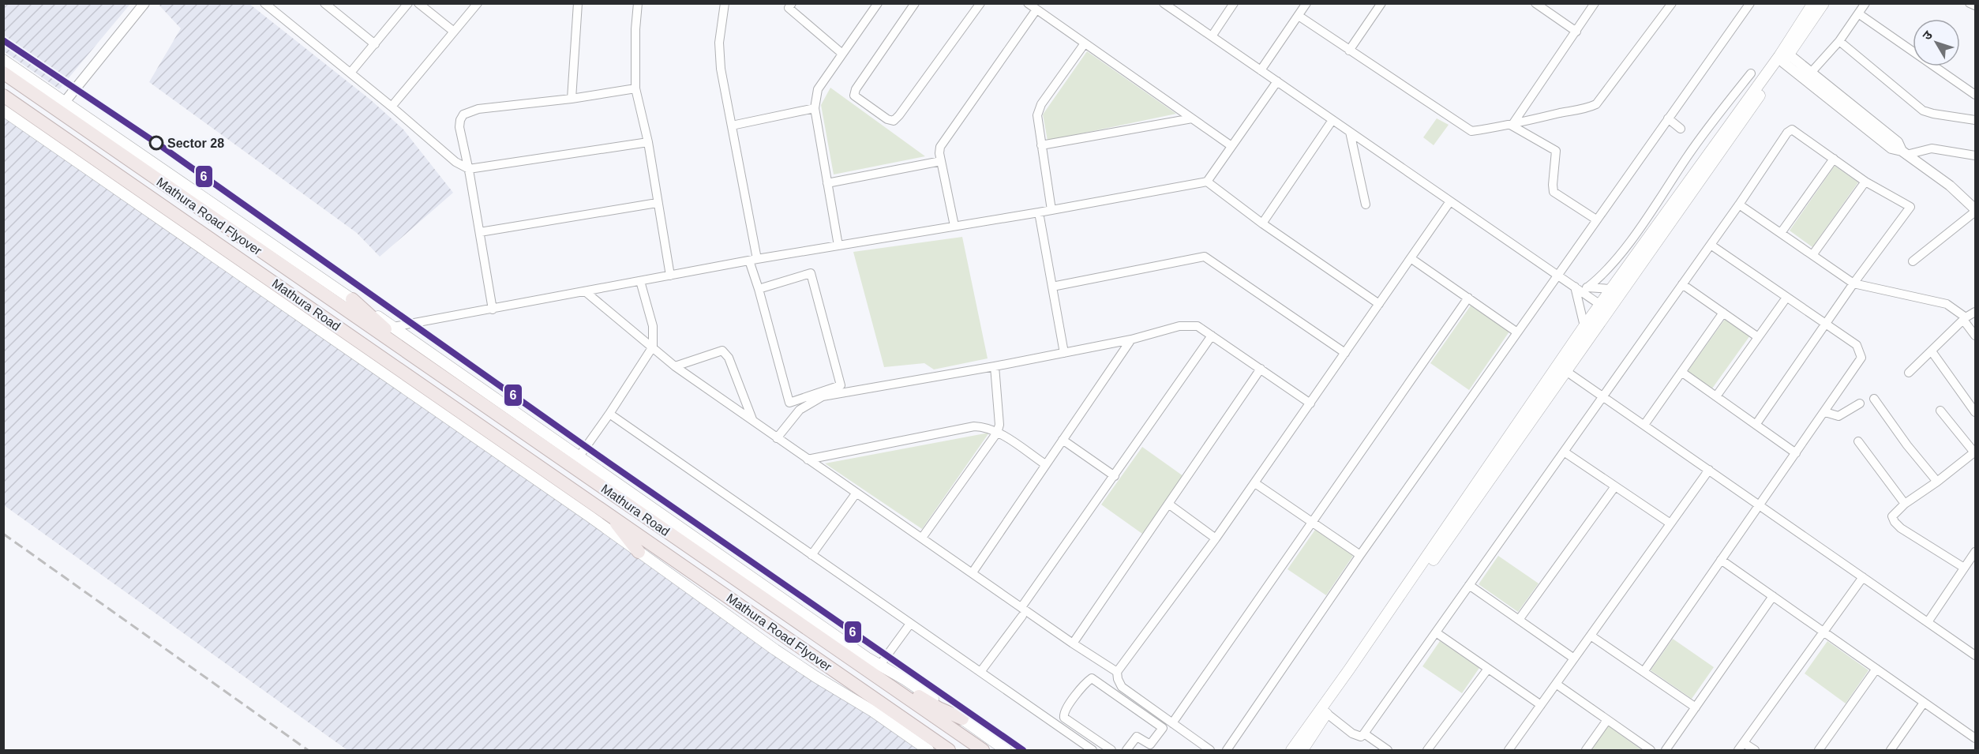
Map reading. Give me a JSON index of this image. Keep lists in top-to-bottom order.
{
  "streets": {
    "highway": ["Mathura Road Flyover", "Mathura Road"]
  },
  "crossings": [
    ["Mathura Road Flyover", "Mathura Road"]
  ],
  "places": ["Sector 28"],
  "lines": ["transit line 6"],
  "north": "top left"
}
